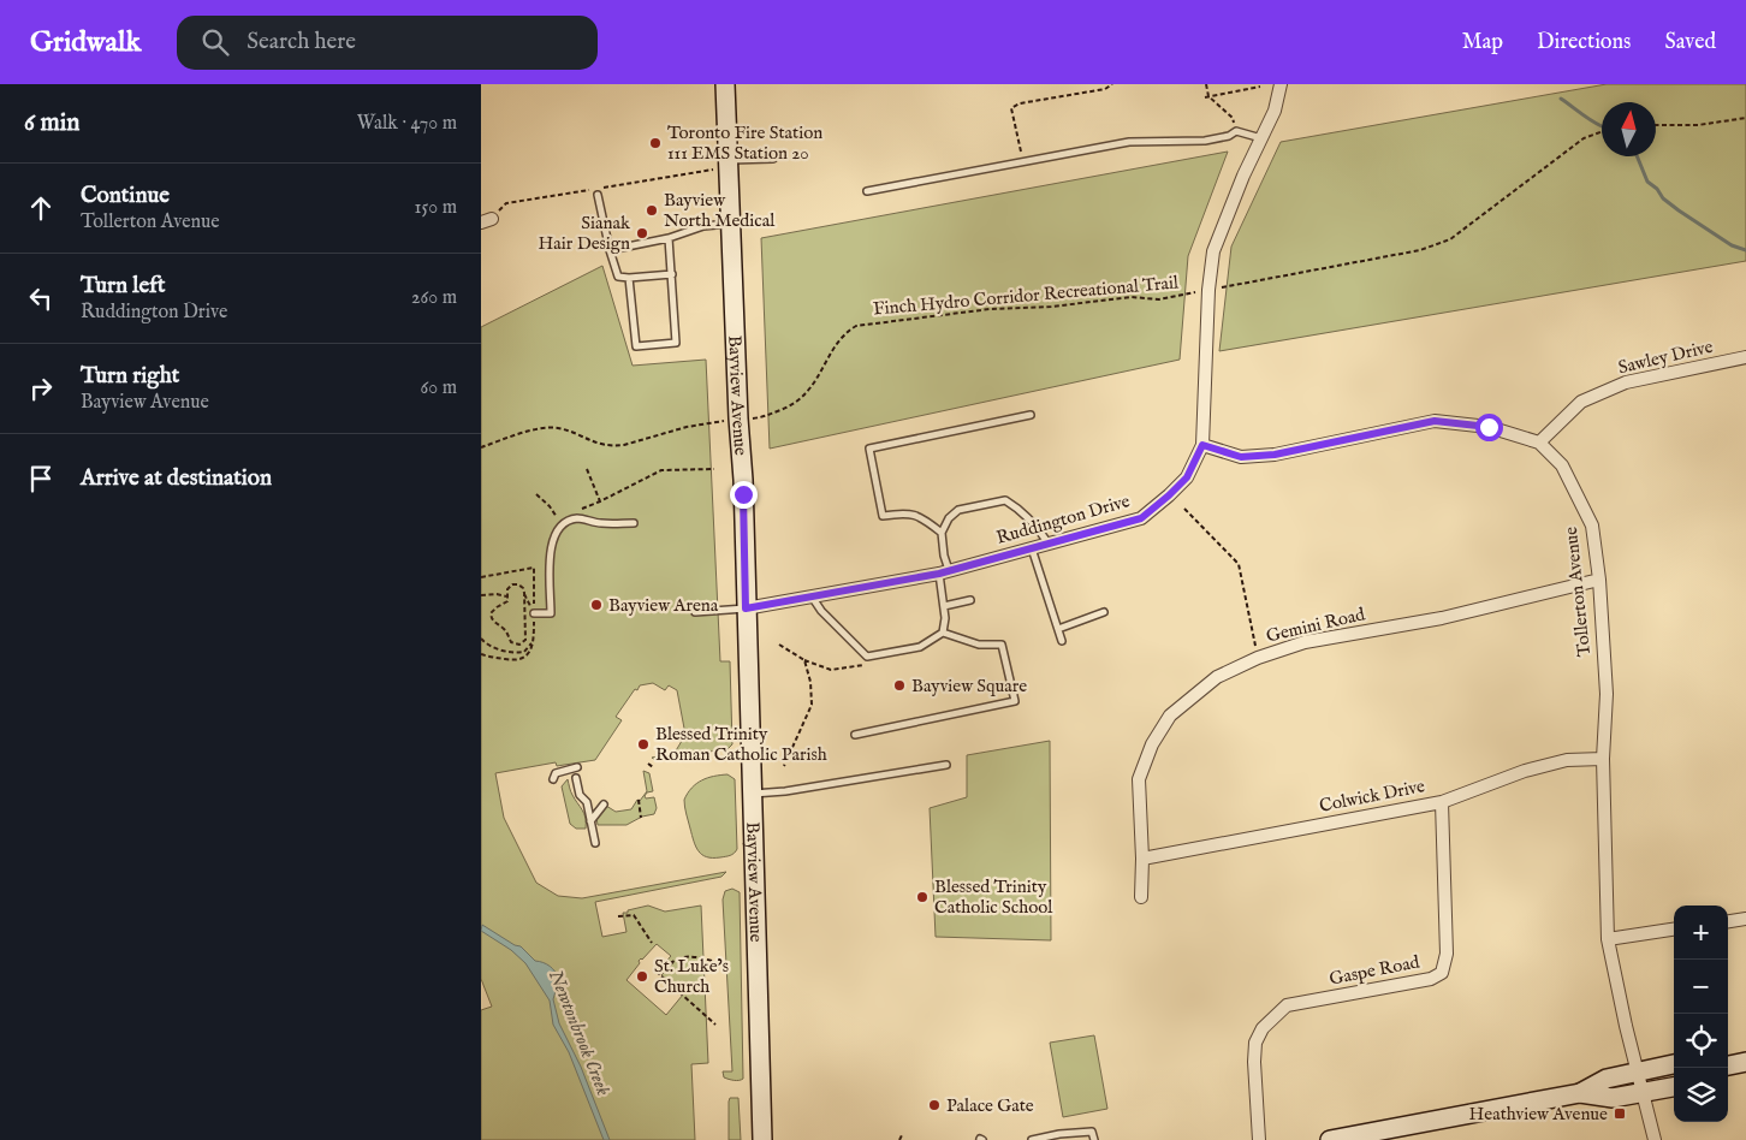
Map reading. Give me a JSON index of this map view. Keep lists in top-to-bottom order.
{
  "streets": {
    "main road": ["Bayview Avenue"],
    "street": [
      "Sawley Drive",
      "Ruddington Drive",
      "Tollerton Avenue",
      "Gemini Road",
      "Colwick Drive",
      "Gaspe Road"
    ],
    "path": ["Finch Hydro Corridor Recreational Trail"]
  },
  "crossings": [
    ["Sawley Drive", "Tollerton Avenue"],
    ["Bayview Avenue", "Ruddington Drive"],
    ["Ruddington Drive", "Tollerton Avenue"],
    ["Tollerton Avenue", "Gemini Road"],
    ["Tollerton Avenue", "Colwick Drive"],
    ["Gemini Road", "Colwick Drive"],
    ["Colwick Drive", "Gaspe Road"]
  ],
  "water": ["Newtonbrook Creek"],
  "places": {
    "other": [
      "Toronto Fire Station 111 EMS Station 20",
      "Bayview North Medical",
      "Sianak Hair Design",
      "Bayview Arena",
      "Bayview Square",
      "Blessed Trinity Roman Catholic Parish",
      "Blessed Trinity Catholic School",
      "St. Luke’s Church",
      "Palace Gate"
    ],
    "transit": ["Heathview Avenue"]
  },
  "north": "top",
  "page": {
    "header": "Gridwalk",
    "search": "Search here",
    "nav": ["Map", "Directions", "Saved"],
    "heading": ["6 min", "Walk · 470 m"],
    "list": [
      ["Continue", "Tollerton Avenue", "150 m"],
      ["Turn left", "Ruddington Drive", "260 m"],
      ["Turn right", "Bayview Avenue", "60 m"],
      "Arrive at destination"
    ],
    "map_buttons": ["+", "−"]
  }
}
